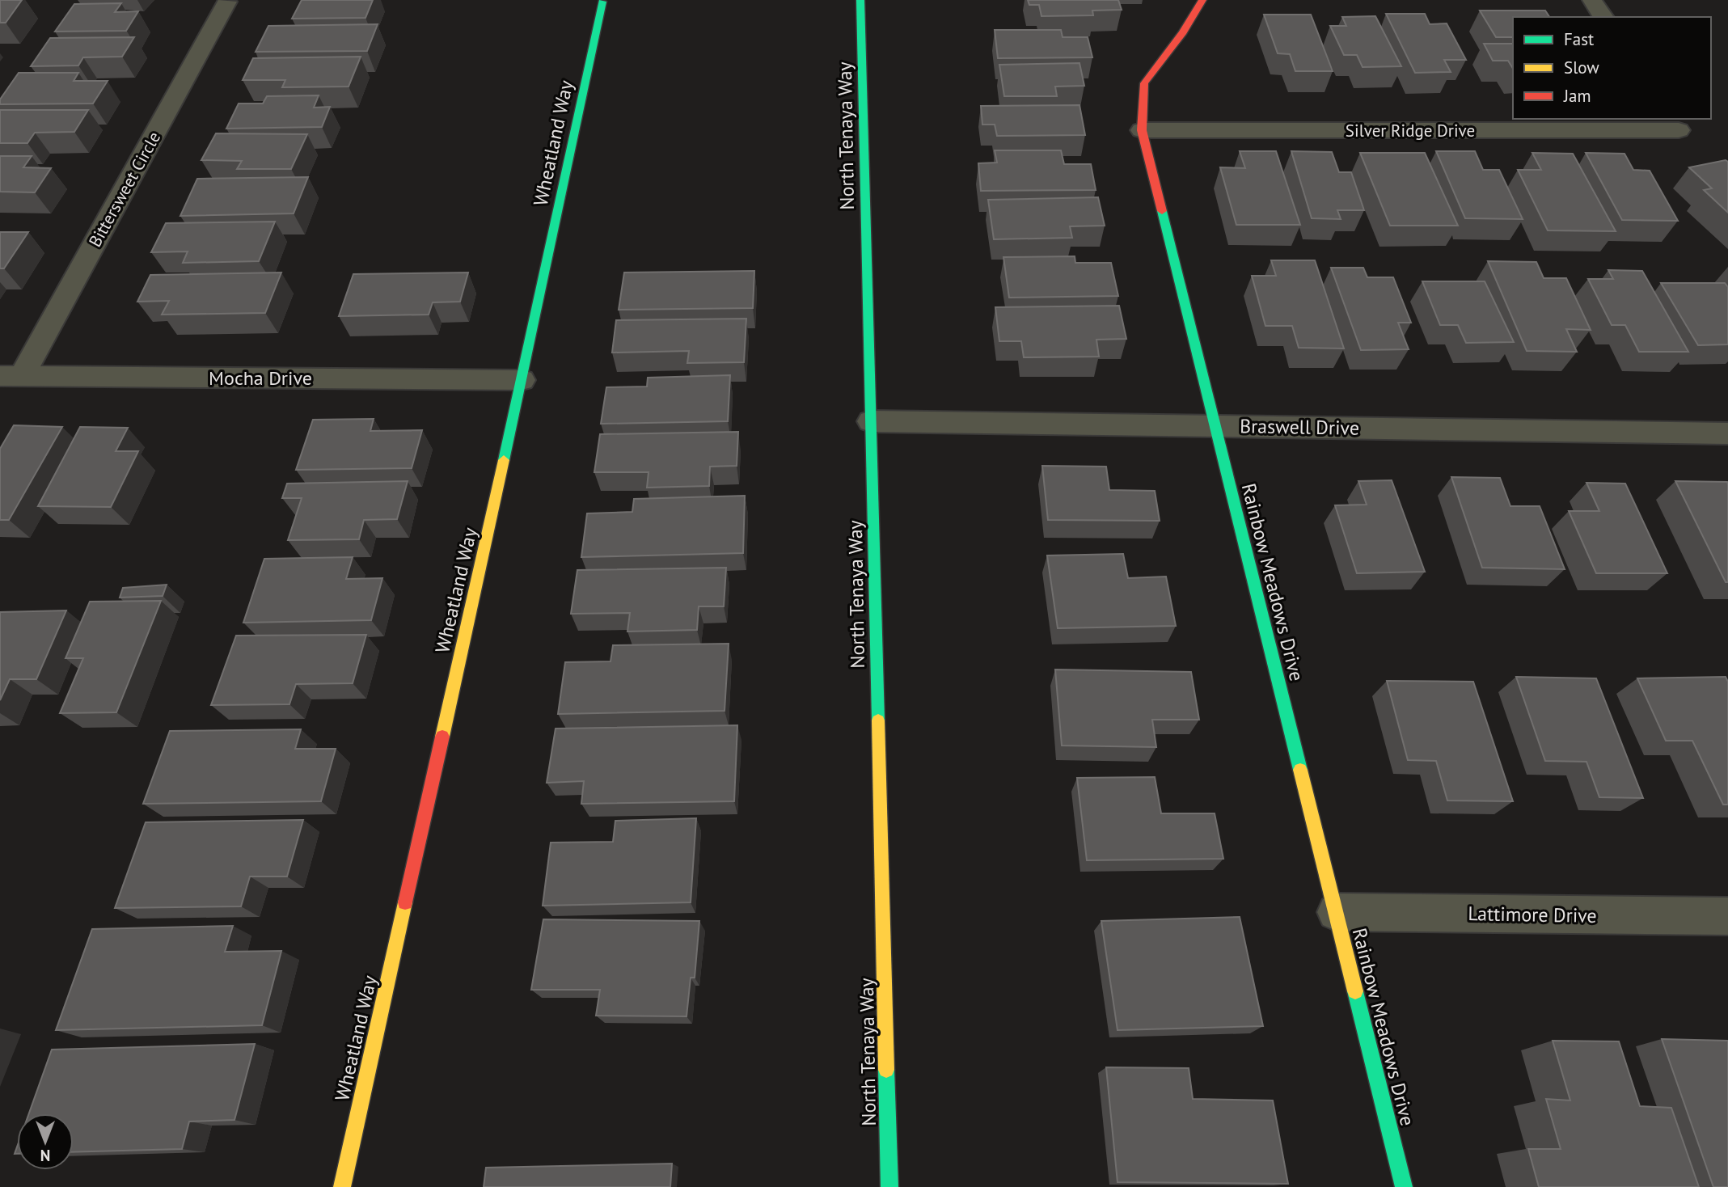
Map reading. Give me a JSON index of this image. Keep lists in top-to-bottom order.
{
  "streets": {
    "street": [
      "Silver Ridge Drive",
      "North Tenaya Way",
      "Wheatland Way",
      "Bittersweet Circle",
      "Mocha Drive",
      "Braswell Drive",
      "Rainbow Meadows Drive",
      "Lattimore Drive"
    ]
  },
  "crossings": [
    ["Silver Ridge Drive", "Rainbow Meadows Drive"],
    ["North Tenaya Way", "Braswell Drive"],
    ["Wheatland Way", "Mocha Drive"],
    ["Bittersweet Circle", "Mocha Drive"],
    ["Braswell Drive", "Rainbow Meadows Drive"],
    ["Rainbow Meadows Drive", "Lattimore Drive"]
  ],
  "legend": ["Fast", "Slow", "Jam"],
  "north": "bottom"
}
